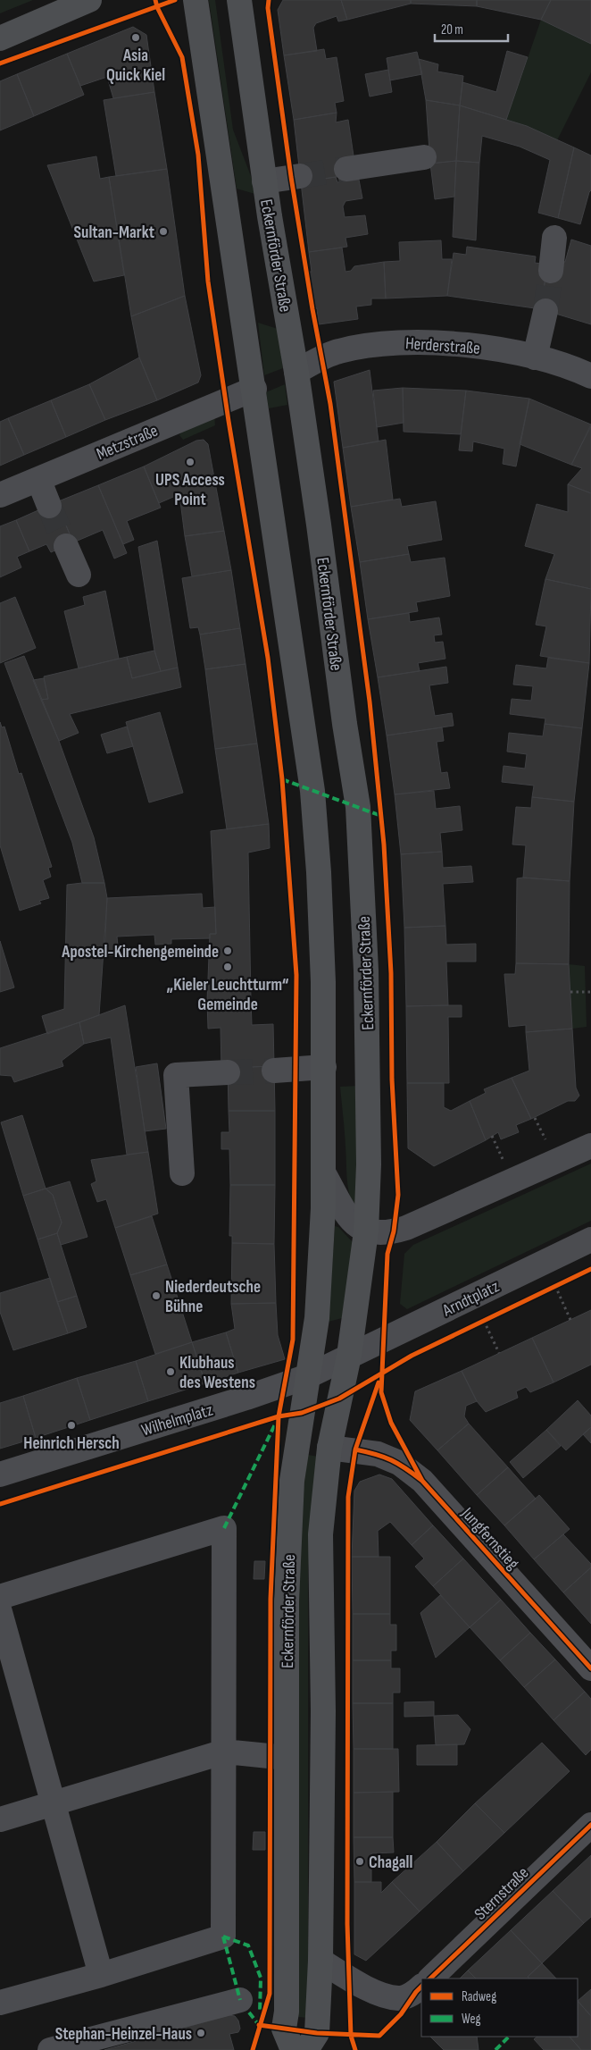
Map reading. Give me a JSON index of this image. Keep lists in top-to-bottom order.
{
  "streets": {
    "main road": ["Eckernförder Straße"],
    "street": [
      "Herderstraße",
      "Metzstraße",
      "Arndtplatz",
      "Wilhelmplatz",
      "Jungfernstieg",
      "Sternstraße"
    ]
  },
  "crossings": [
    ["Eckernförder Straße", "Herderstraße"],
    ["Eckernförder Straße", "Metzstraße"],
    ["Eckernförder Straße", "Arndtplatz"],
    ["Eckernförder Straße", "Wilhelmplatz"],
    ["Eckernförder Straße", "Jungfernstieg"],
    ["Eckernförder Straße", "Sternstraße"],
    ["Arndtplatz", "Wilhelmplatz"]
  ],
  "places": [
    "Asia Quick Kiel",
    "Sultan-Markt",
    "UPS Access Point",
    "Apostel-Kirchengemeinde",
    "„Kieler Leuchtturm“ Gemeinde",
    "Niederdeutsche Bühne",
    "Klubhaus des Westens",
    "Heinrich Hersch",
    "Chagall",
    "Stephan-Heinzel-Haus"
  ],
  "legend": ["Radweg", "Weg"],
  "scale_bar": "20 m"
}
